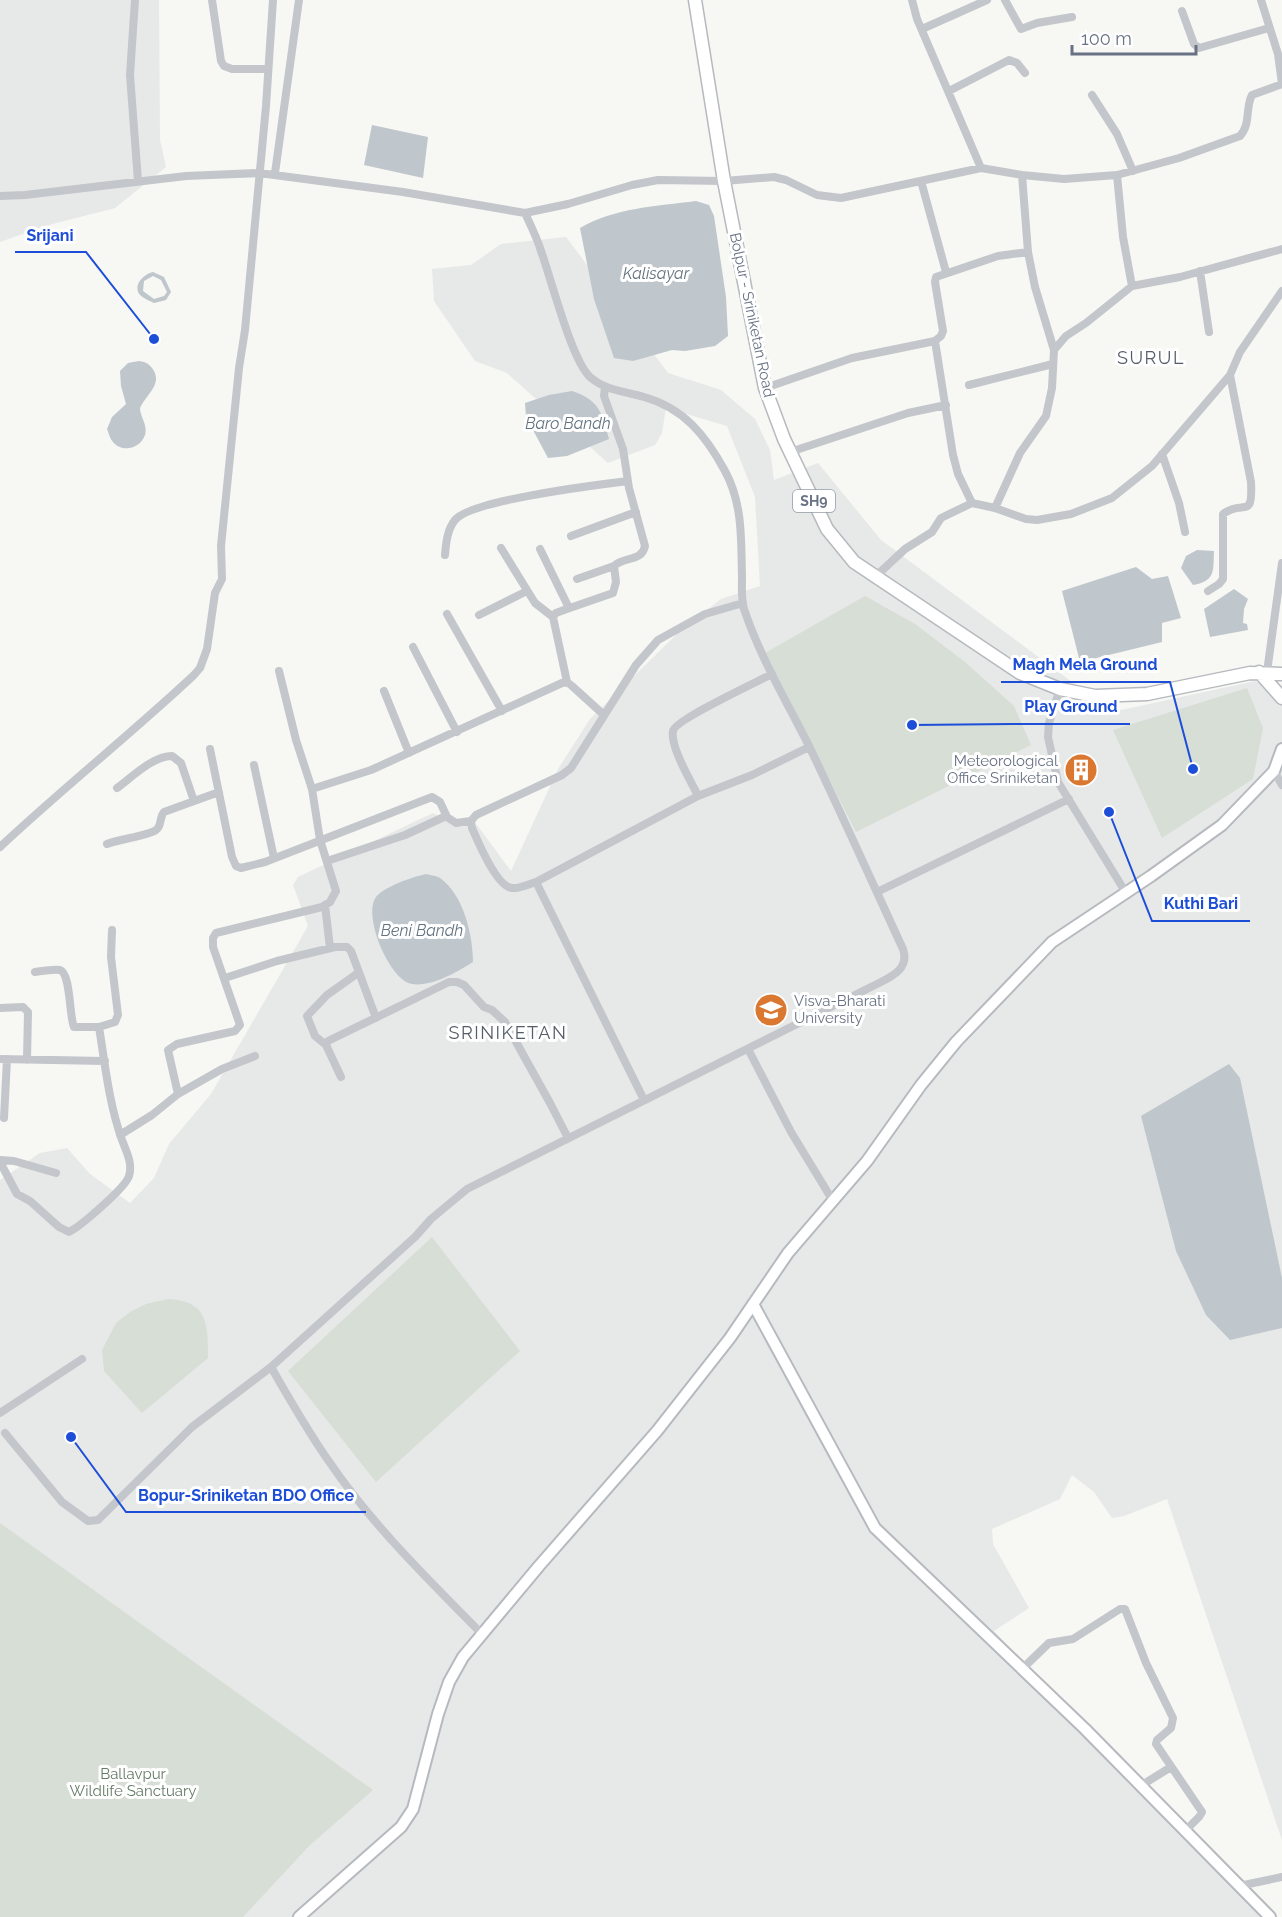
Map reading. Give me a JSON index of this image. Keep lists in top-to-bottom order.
{
  "streets": {
    "main road": ["Bolpur - Sriniketan Road", "SH9"]
  },
  "districts": ["SURUL", "SRINIKETAN"],
  "water": ["Kalisayar", "Baro Bandh", "Beni Bandh"],
  "parks": ["Ballavpur Wildlife Sanctuary"],
  "places": {
    "other": [
      "Srijani",
      "Play Ground",
      "Magh Mela Ground",
      "Kuthi Bari",
      "Bopur-Sriniketan BDO Office"
    ],
    "building": ["Meteorological Office Sriniketan"],
    "school or university": ["Visva-Bharati University"]
  },
  "scale_bar": "100 m"
}
